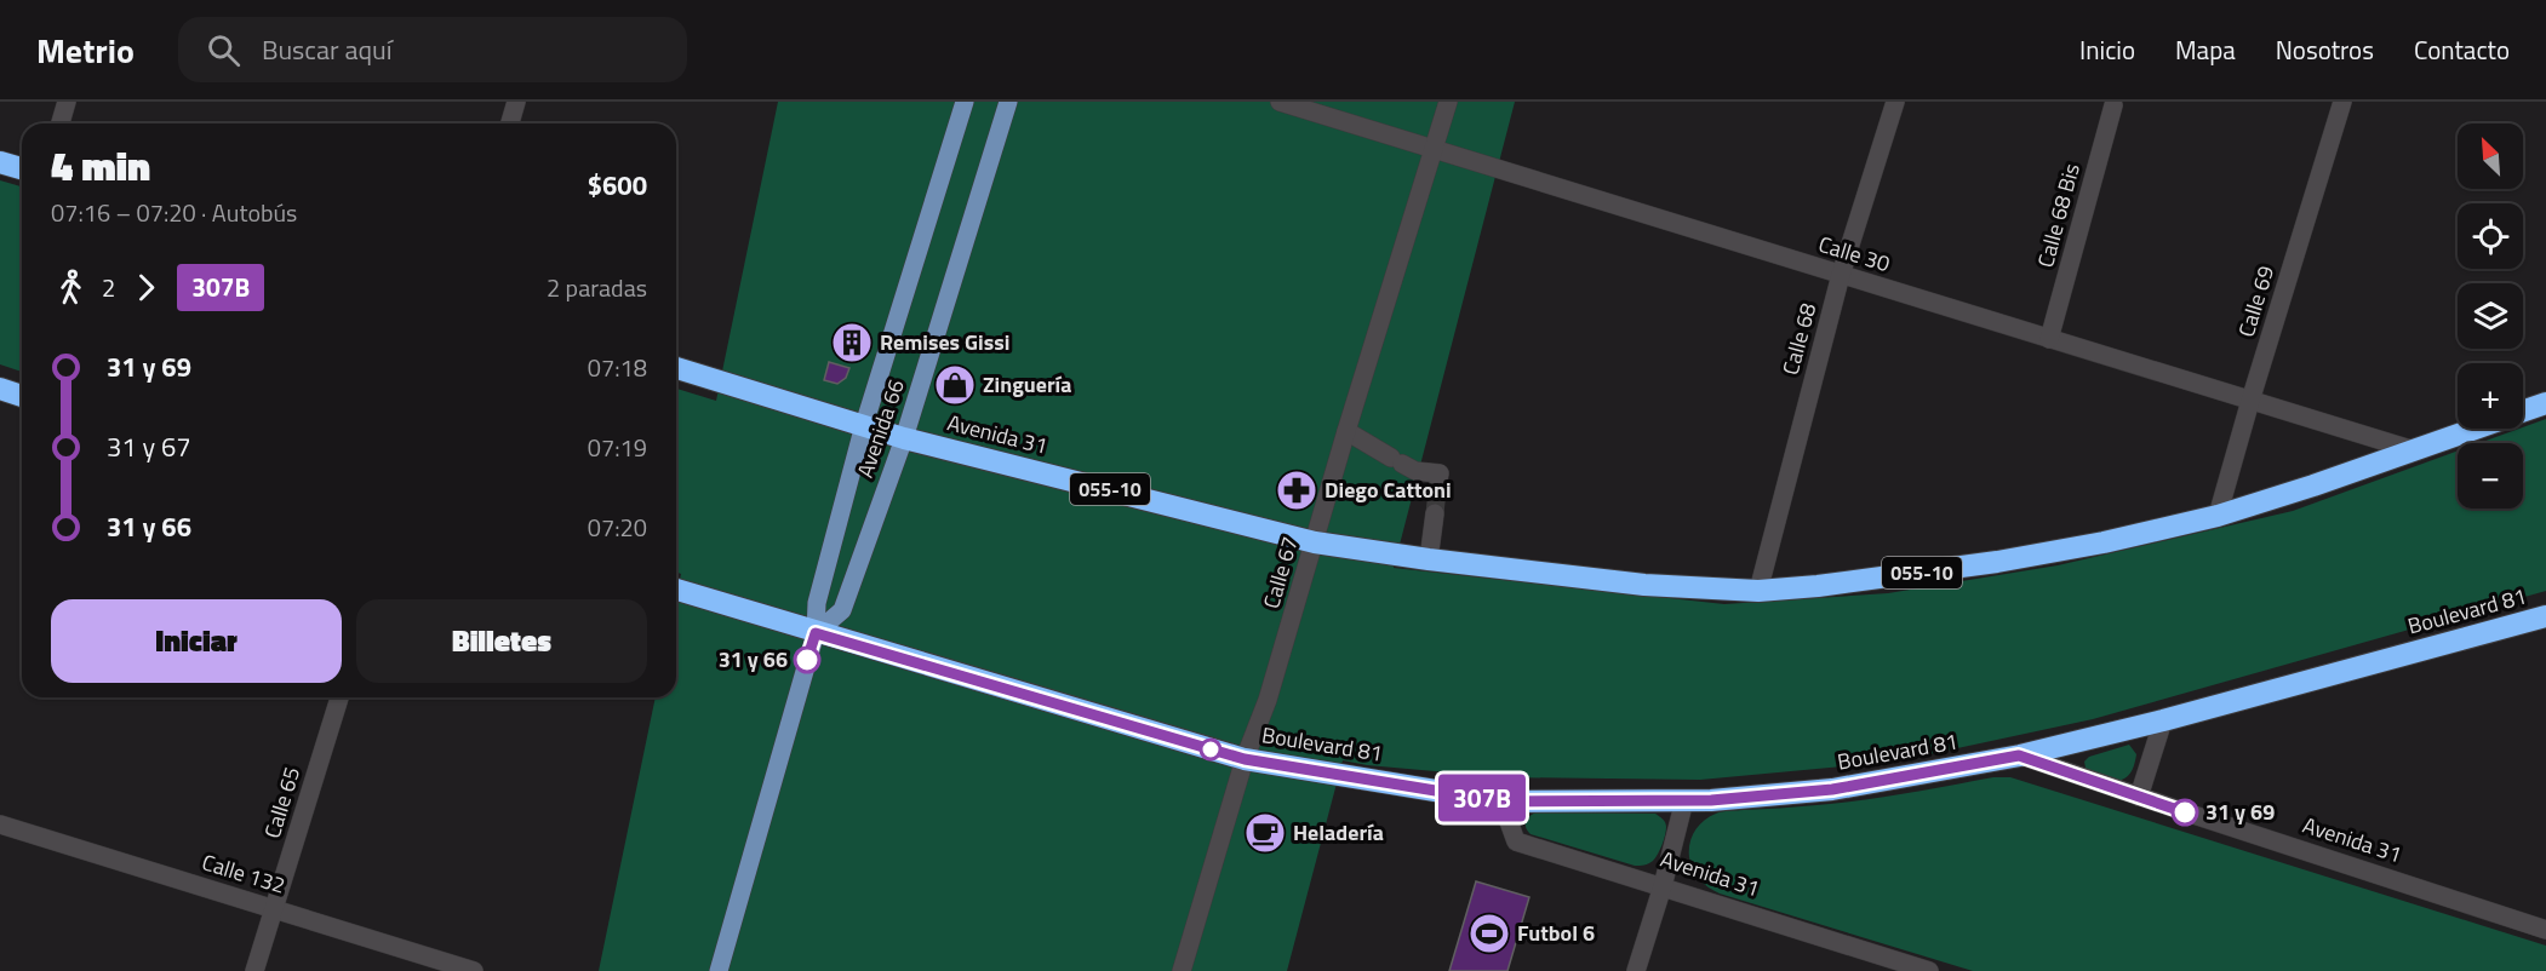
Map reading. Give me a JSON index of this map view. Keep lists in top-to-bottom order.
{
  "streets": {
    "highway": ["Avenida 31", "055-10", "Boulevard 81"],
    "main road": ["Avenida 66"],
    "street": [
      "Calle 68 Bis",
      "Calle 30",
      "Calle 69",
      "Calle 68",
      "Calle 67",
      "Calle 65",
      "Calle 132"
    ]
  },
  "crossings": [
    ["Calle 68 Bis", "Calle 30"],
    ["Calle 30", "Calle 69"],
    ["Calle 30", "Calle 68"],
    ["Calle 30", "055-10"],
    ["Calle 30", "Calle 67"],
    ["Calle 69", "055-10"],
    ["Calle 68", "055-10"],
    ["Avenida 66", "Avenida 31"],
    ["Avenida 31", "055-10"],
    ["Avenida 31", "Calle 67"],
    ["Avenida 31", "Boulevard 81"],
    ["055-10", "Calle 67"],
    ["Calle 67", "Boulevard 81"],
    ["Calle 65", "Calle 132"]
  ],
  "places": {
    "building": ["Remises Gissi"],
    "shop": ["Zinguería"],
    "pharmacy": ["Diego Cattoni"],
    "other": ["31 y 66", "31 y 69"],
    "cafe": ["Heladería"],
    "sports": ["Futbol 6"]
  },
  "lines": ["bus line 307B"],
  "north": "top left",
  "page": {
    "header": "Metrio",
    "search": "Buscar aquí",
    "nav": [
      "Inicio",
      "Mapa",
      "Nosotros",
      "Contacto"
    ],
    "on_map": "307B",
    "map_buttons": ["+", "−"],
    "heading": ["4 min", "07:16 – 07:20 · Autobús", "$600"],
    "legs": ["2", "307B", "2 paradas"],
    "list": [
      {
        "name": "31 y 69",
        "value": "07:18"
      },
      {
        "name": "31 y 67",
        "value": "07:19"
      },
      {
        "name": "31 y 66",
        "value": "07:20"
      }
    ],
    "buttons": ["Iniciar", "Billetes"]
  }
}
